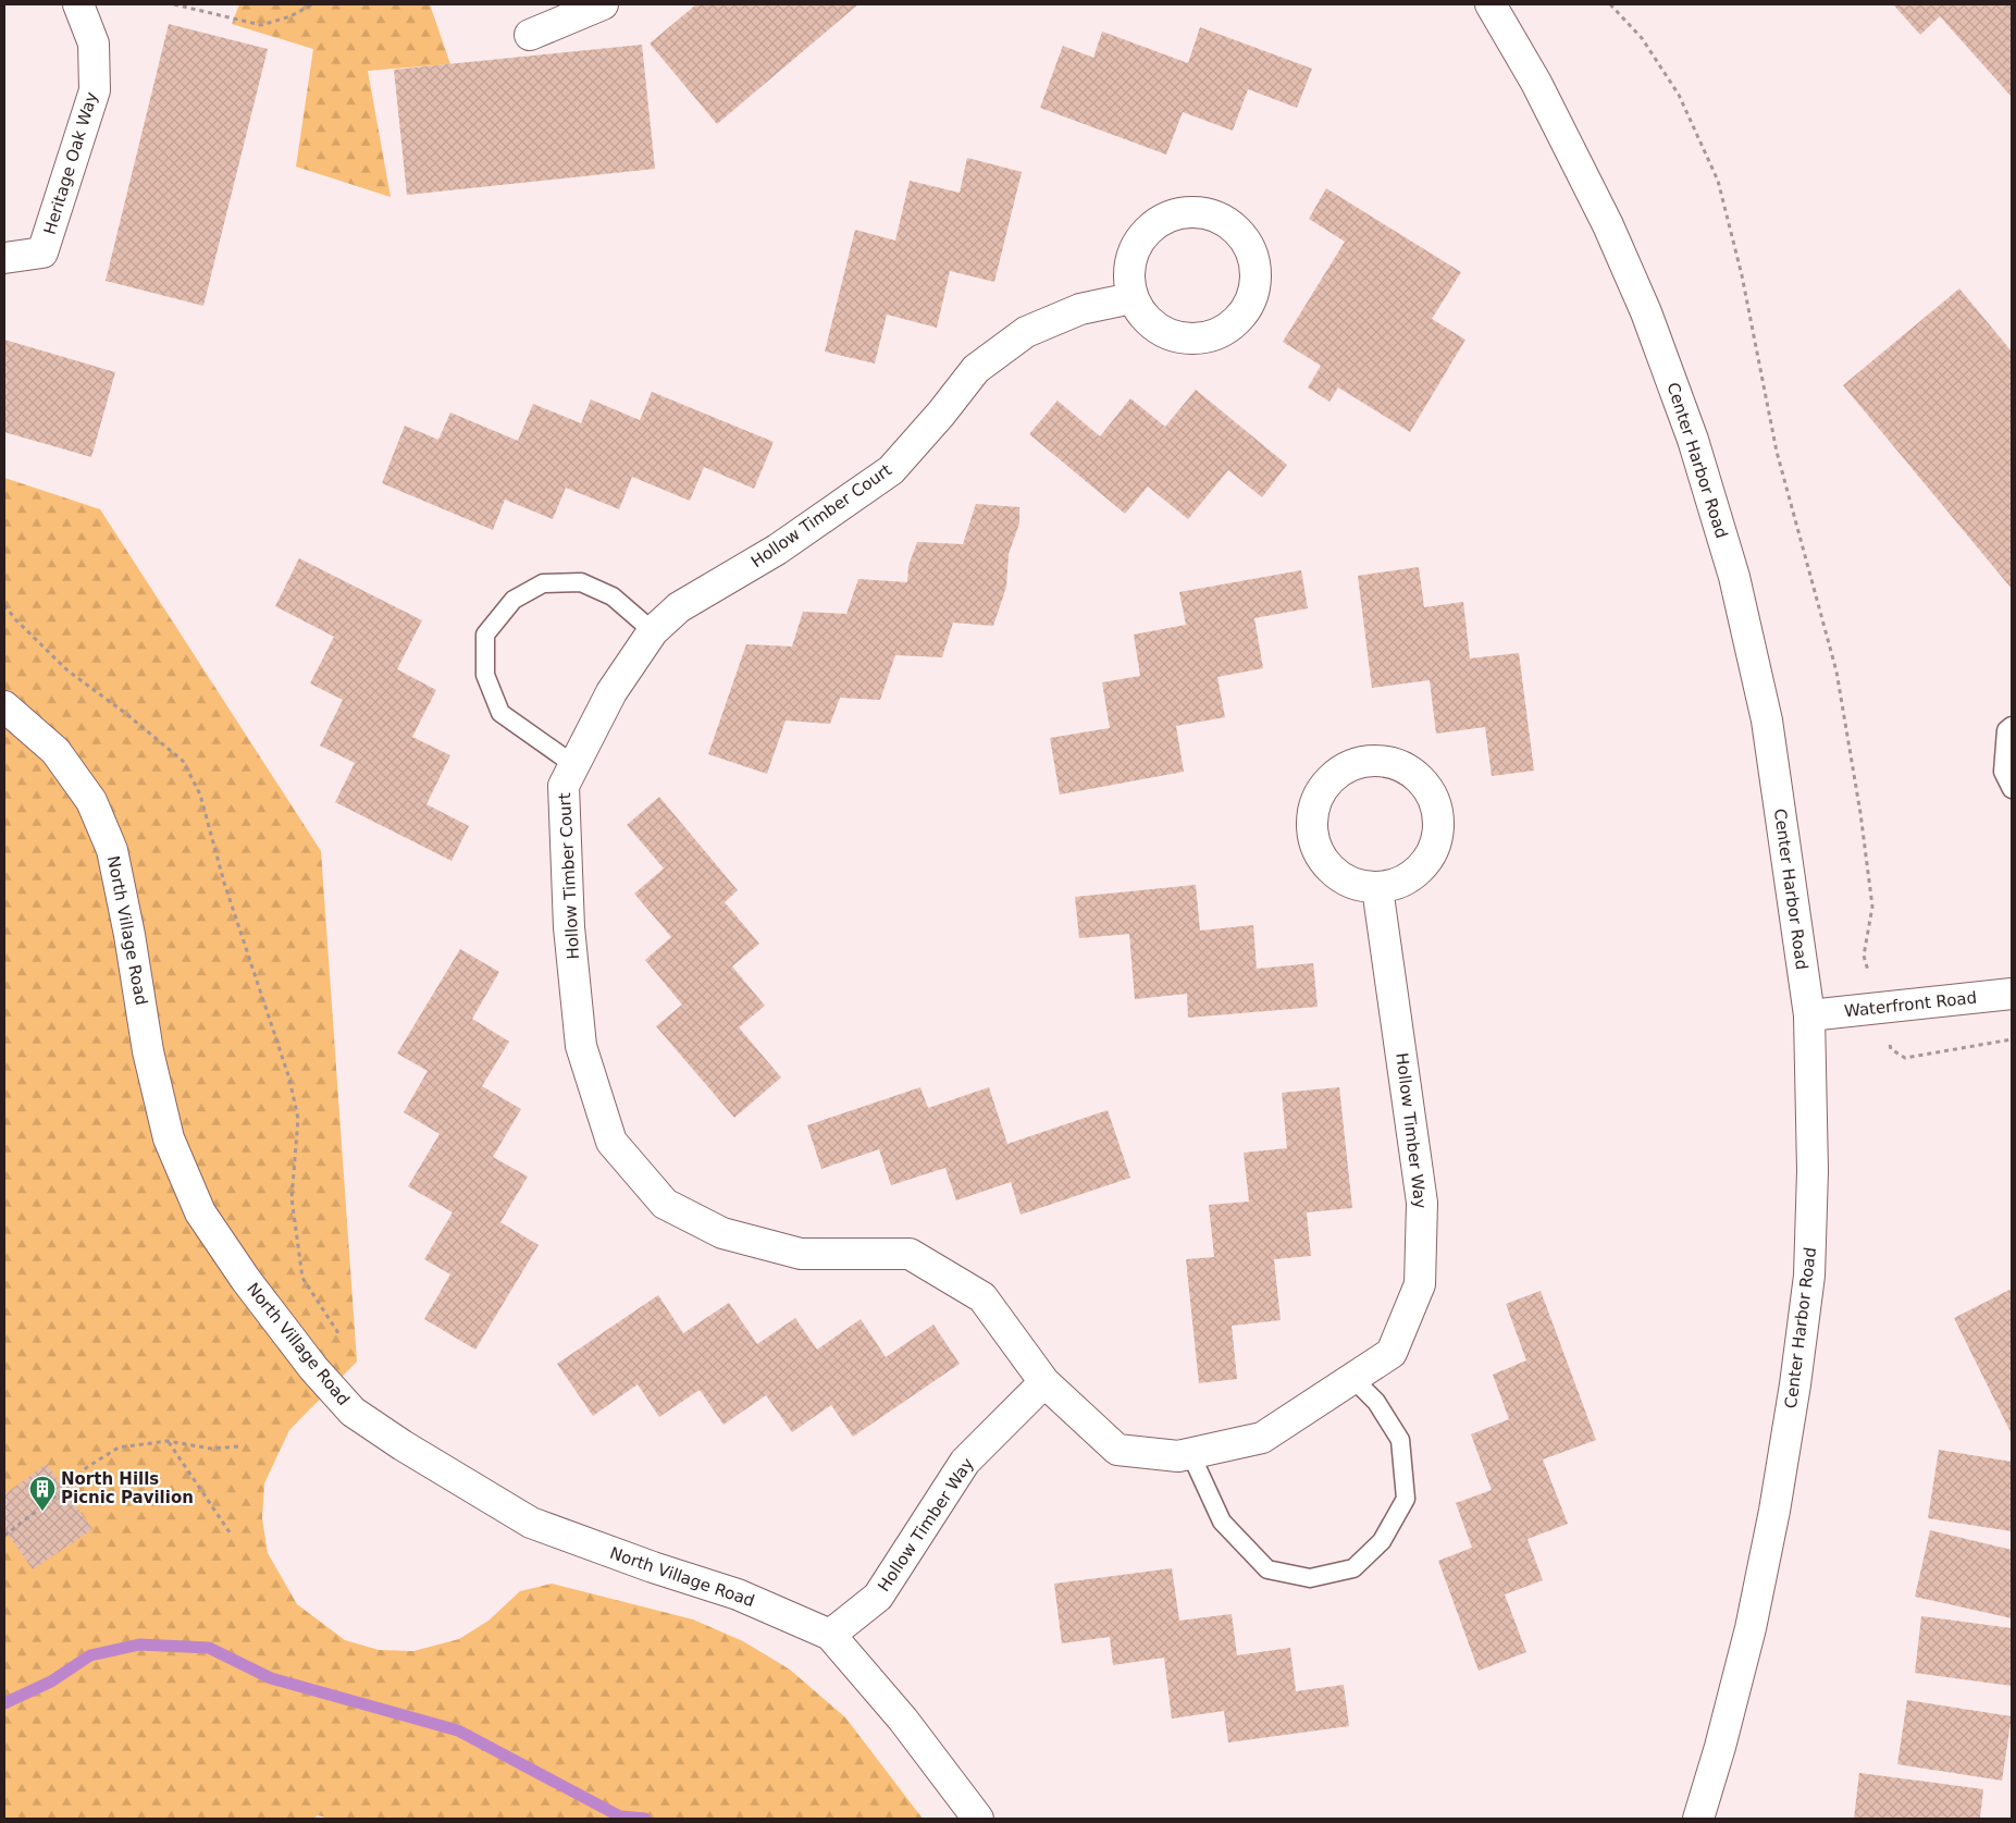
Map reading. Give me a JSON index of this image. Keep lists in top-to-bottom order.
{
  "streets": {
    "street": [
      "Heritage Oak Way",
      "Center Harbor Road",
      "Hollow Timber Court",
      "North Village Road",
      "Waterfront Road",
      "Hollow Timber Way"
    ]
  },
  "crossings": [
    ["Center Harbor Road", "Waterfront Road"],
    ["Hollow Timber Court", "Hollow Timber Way"],
    ["North Village Road", "Hollow Timber Way"]
  ],
  "places": {
    "building": ["North Hills Picnic Pavilion"]
  }
}
